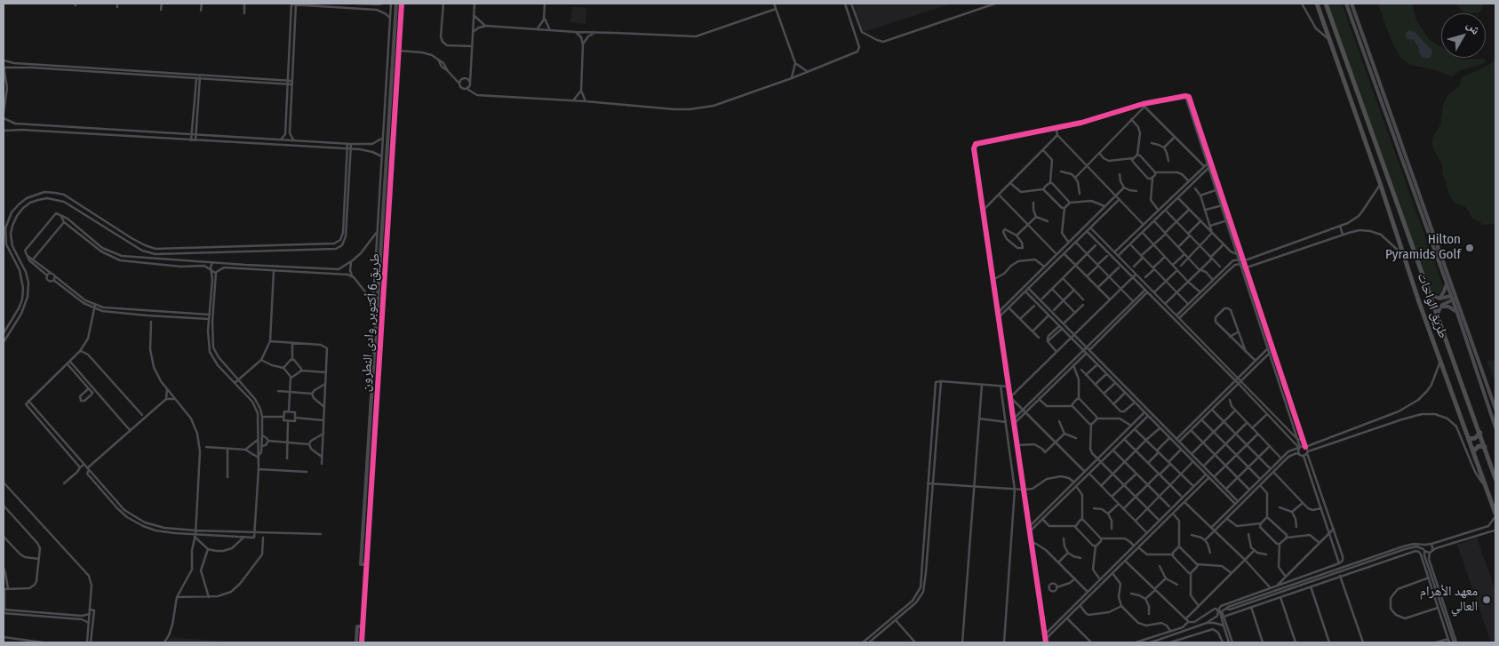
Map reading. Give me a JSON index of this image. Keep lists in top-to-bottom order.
{
  "streets": {
    "highway": ["طريق الواحات"],
    "street": ["طريق 6 أكتوبر, وادى النطرون"]
  },
  "places": ["Hilton Pyramids Golf", "معهد الأهرام العالي"],
  "north": "top right"
}
